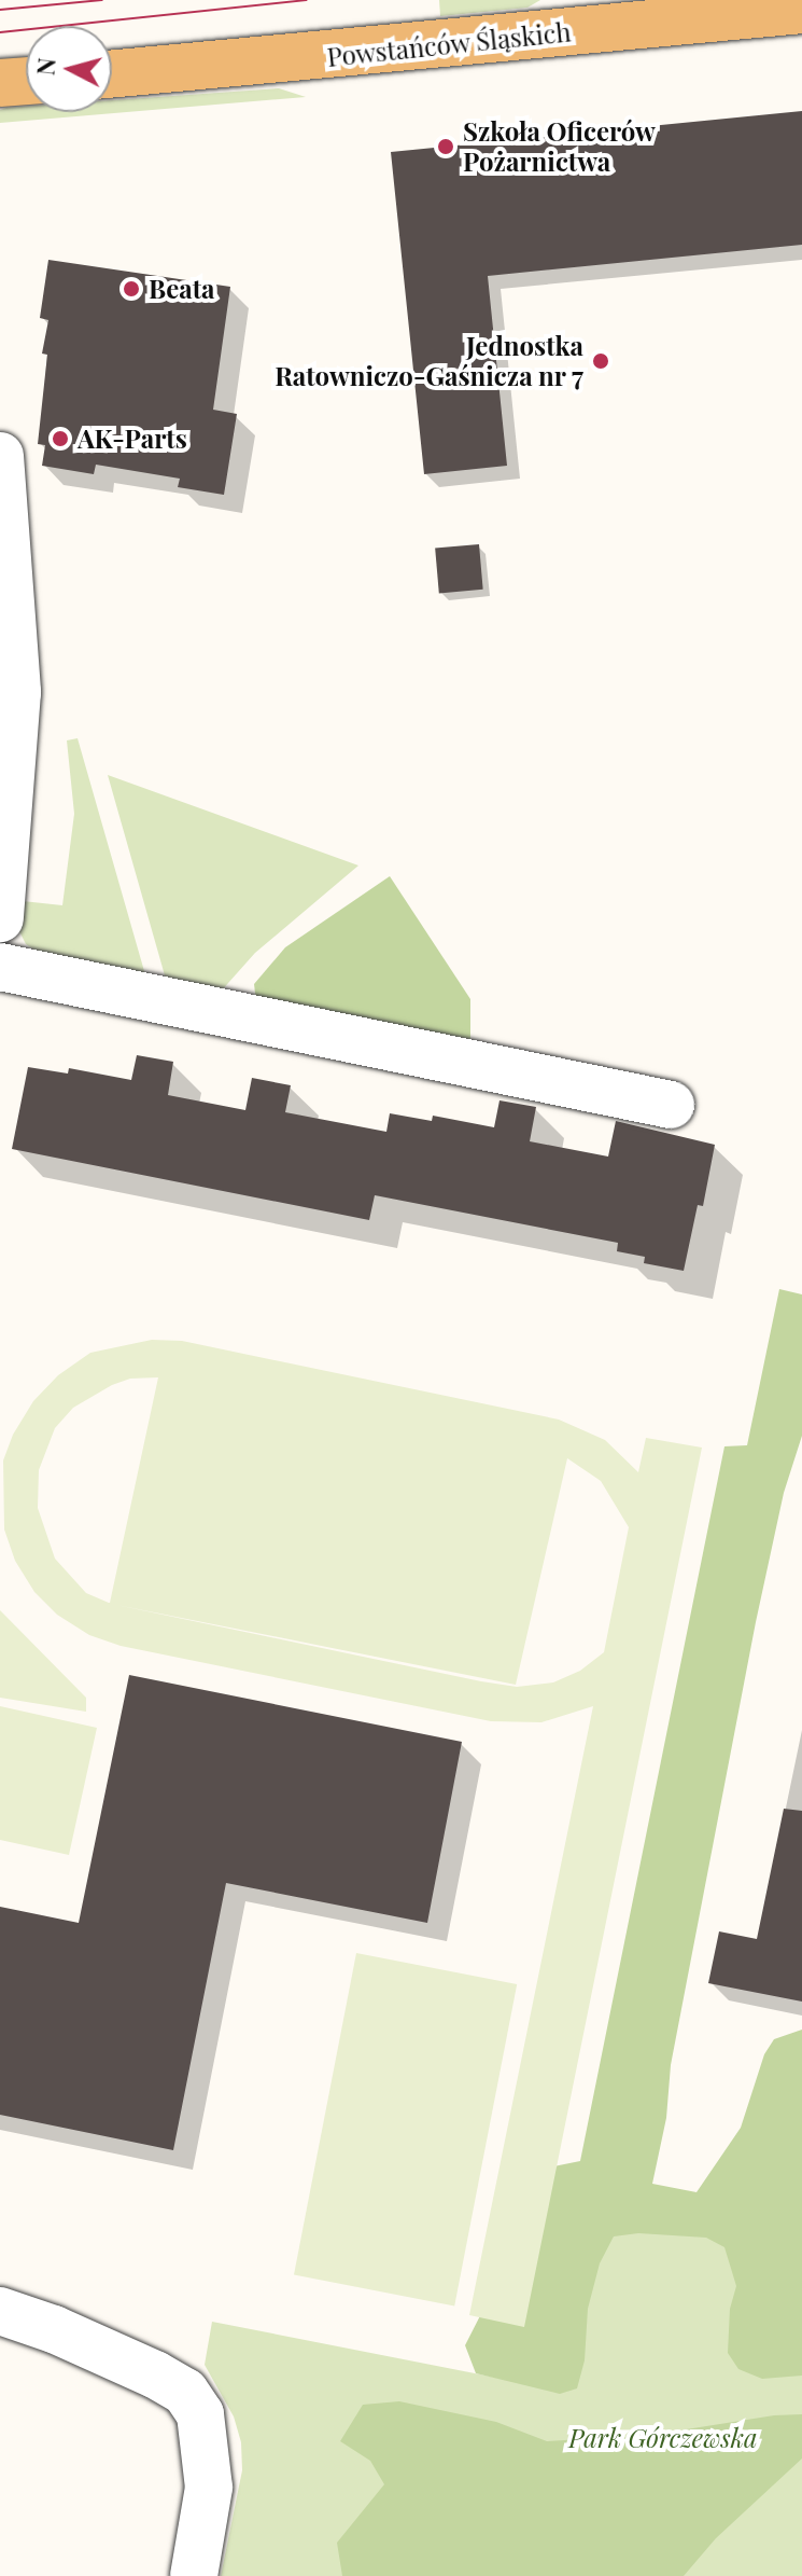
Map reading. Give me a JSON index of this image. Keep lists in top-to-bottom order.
{
  "streets": {
    "main road": ["Powstańców Śląskich"]
  },
  "parks": ["Park Górczewska"],
  "places": [
    "Szkoła Oficerów Pożarnictwa",
    "Beata",
    "Jednostka Ratowniczo-Gaśnicza nr 7",
    "AK-Parts"
  ],
  "north": "left"
}
